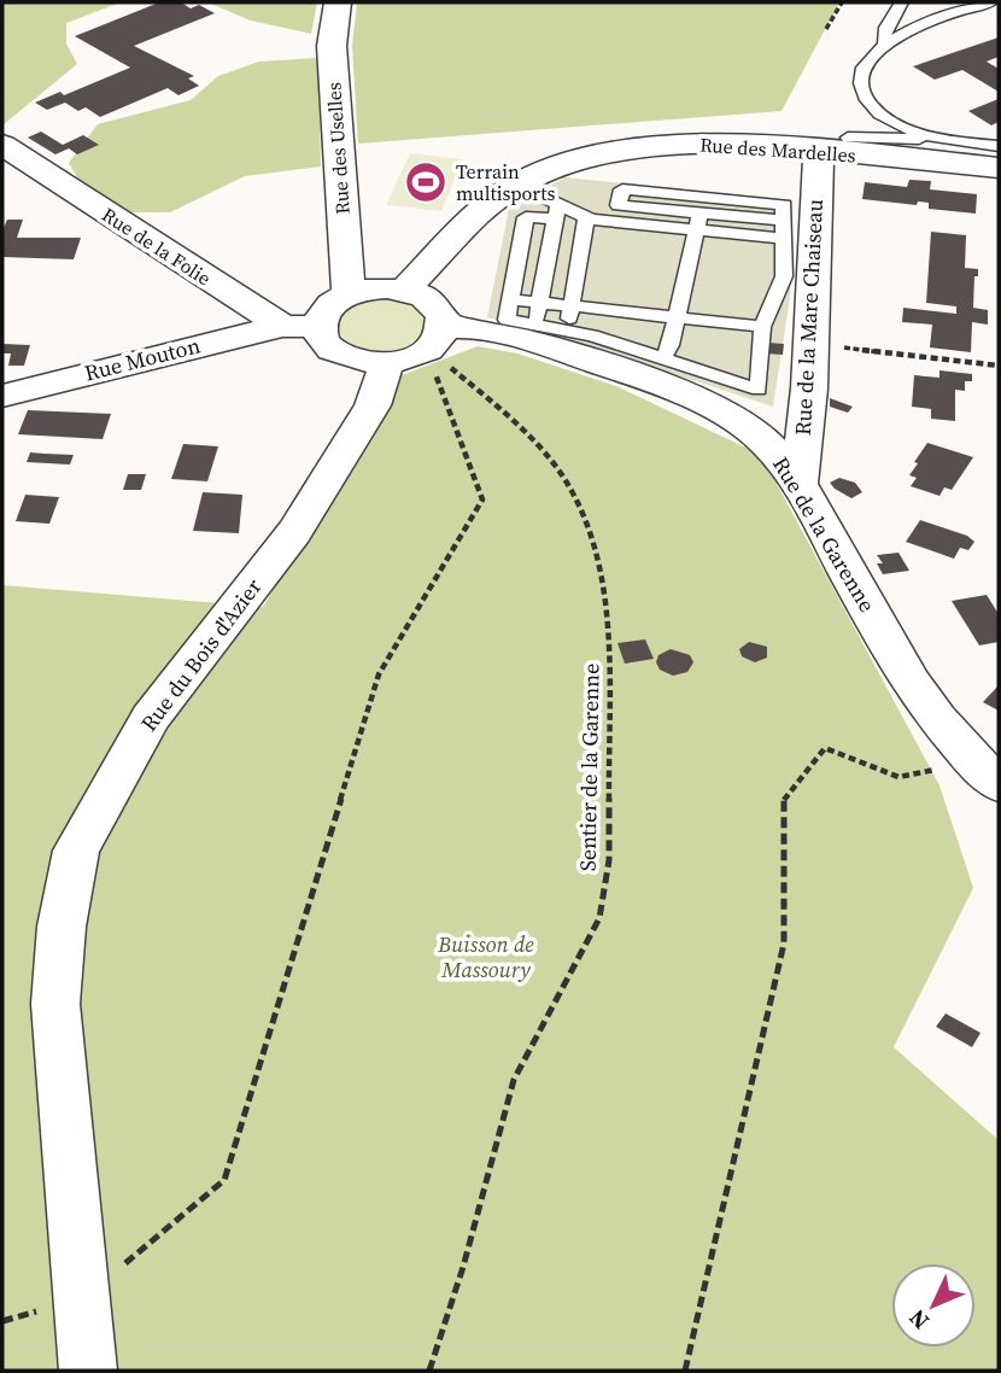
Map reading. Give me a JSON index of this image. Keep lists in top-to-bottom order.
{
  "streets": {
    "street": [
      "Rue des Uselles",
      "Rue des Mardelles",
      "Rue de la Folie",
      "Rue de la Mare Chaiseau",
      "Rue Mouton",
      "Rue de la Garenne",
      "Rue du Bois d'Azier"
    ],
    "path": ["Sentier de la Garenne"]
  },
  "crossings": [
    ["Rue des Mardelles", "Rue de la Mare Chaiseau"],
    ["Rue de la Folie", "Rue Mouton"],
    ["Rue de la Mare Chaiseau", "Rue de la Garenne"],
    ["Rue de la Garenne", "Rue du Bois d'Azier"],
    ["Rue de la Garenne", "Sentier de la Garenne"],
    ["Rue du Bois d'Azier", "Sentier de la Garenne"]
  ],
  "parks": ["Buisson de Massoury"],
  "places": {
    "sports": ["Terrain multisports"]
  },
  "north": "bottom left"
}
